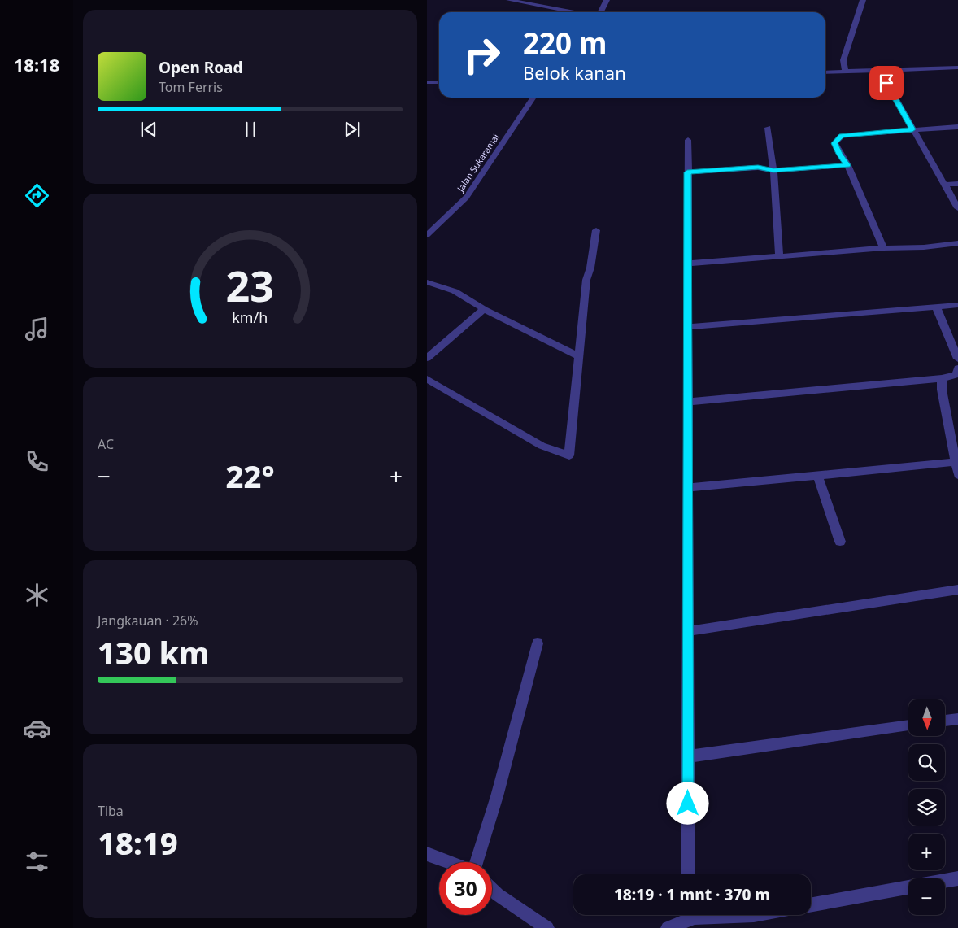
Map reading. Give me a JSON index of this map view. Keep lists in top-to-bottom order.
{
  "streets": {
    "street": ["Jalan Sukaramai"]
  },
  "north": "bottom",
  "page": {
    "tabs": "18:18",
    "turn": ["220 m", "Belok kanan"],
    "song": ["Open Road", "Tom Ferris"],
    "tile": [
      "AC",
      ["Jangkauan · 26%", "130 km"],
      ["Tiba", "18:19"]
    ],
    "heat": ["−", "22°", "+"],
    "map_buttons": ["+", "−"],
    "limit": "30",
    "trip": "18:19 · 1 mnt · 370 m",
    "gauge": ["23", "km/h"]
  }
}
